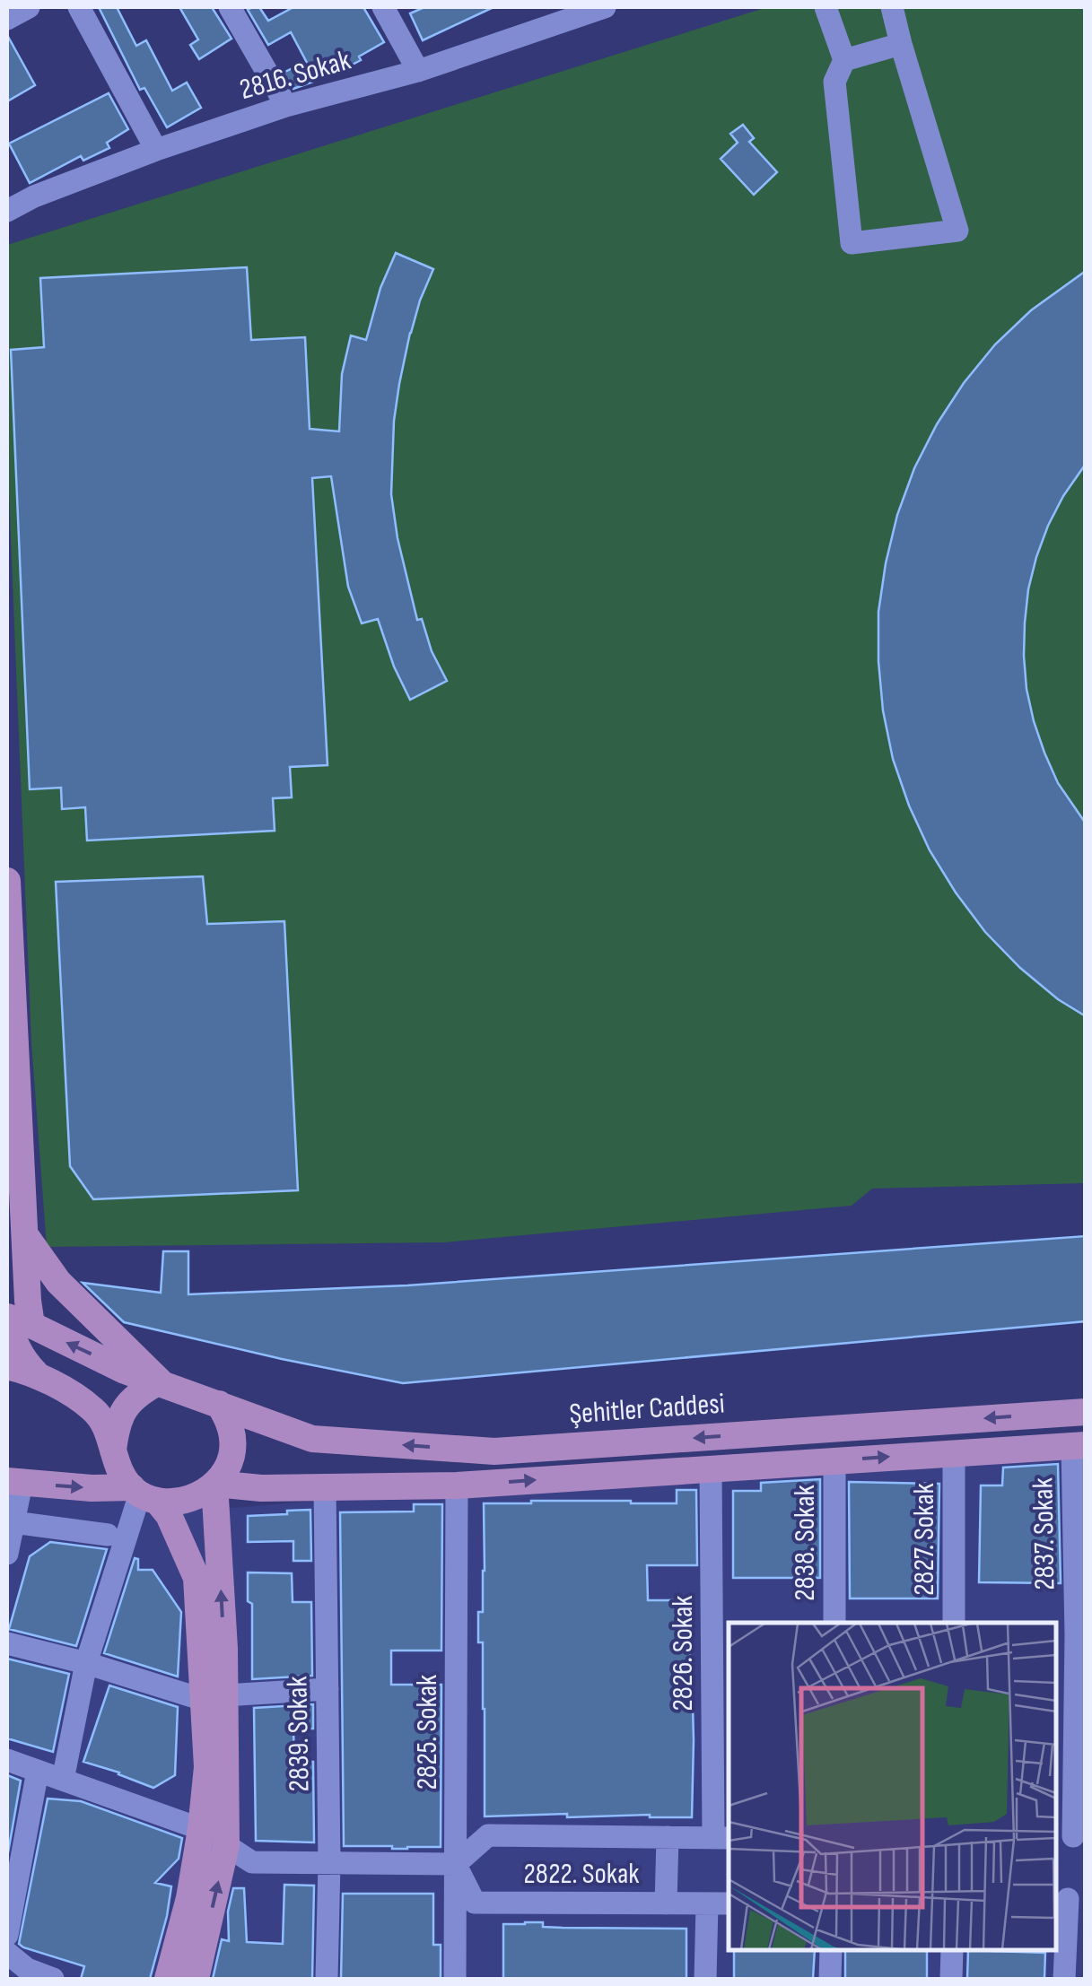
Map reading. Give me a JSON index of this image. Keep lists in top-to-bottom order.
{
  "streets": {
    "main road": ["Şehitler Caddesi"],
    "street": [
      "2816. Sokak",
      "2837. Sokak",
      "2827. Sokak",
      "2838. Sokak",
      "2826. Sokak",
      "2825. Sokak",
      "2839. Sokak",
      "2822. Sokak"
    ]
  },
  "crossings": [
    ["2826. Sokak", "2822. Sokak"],
    ["2825. Sokak", "2822. Sokak"]
  ]
}
